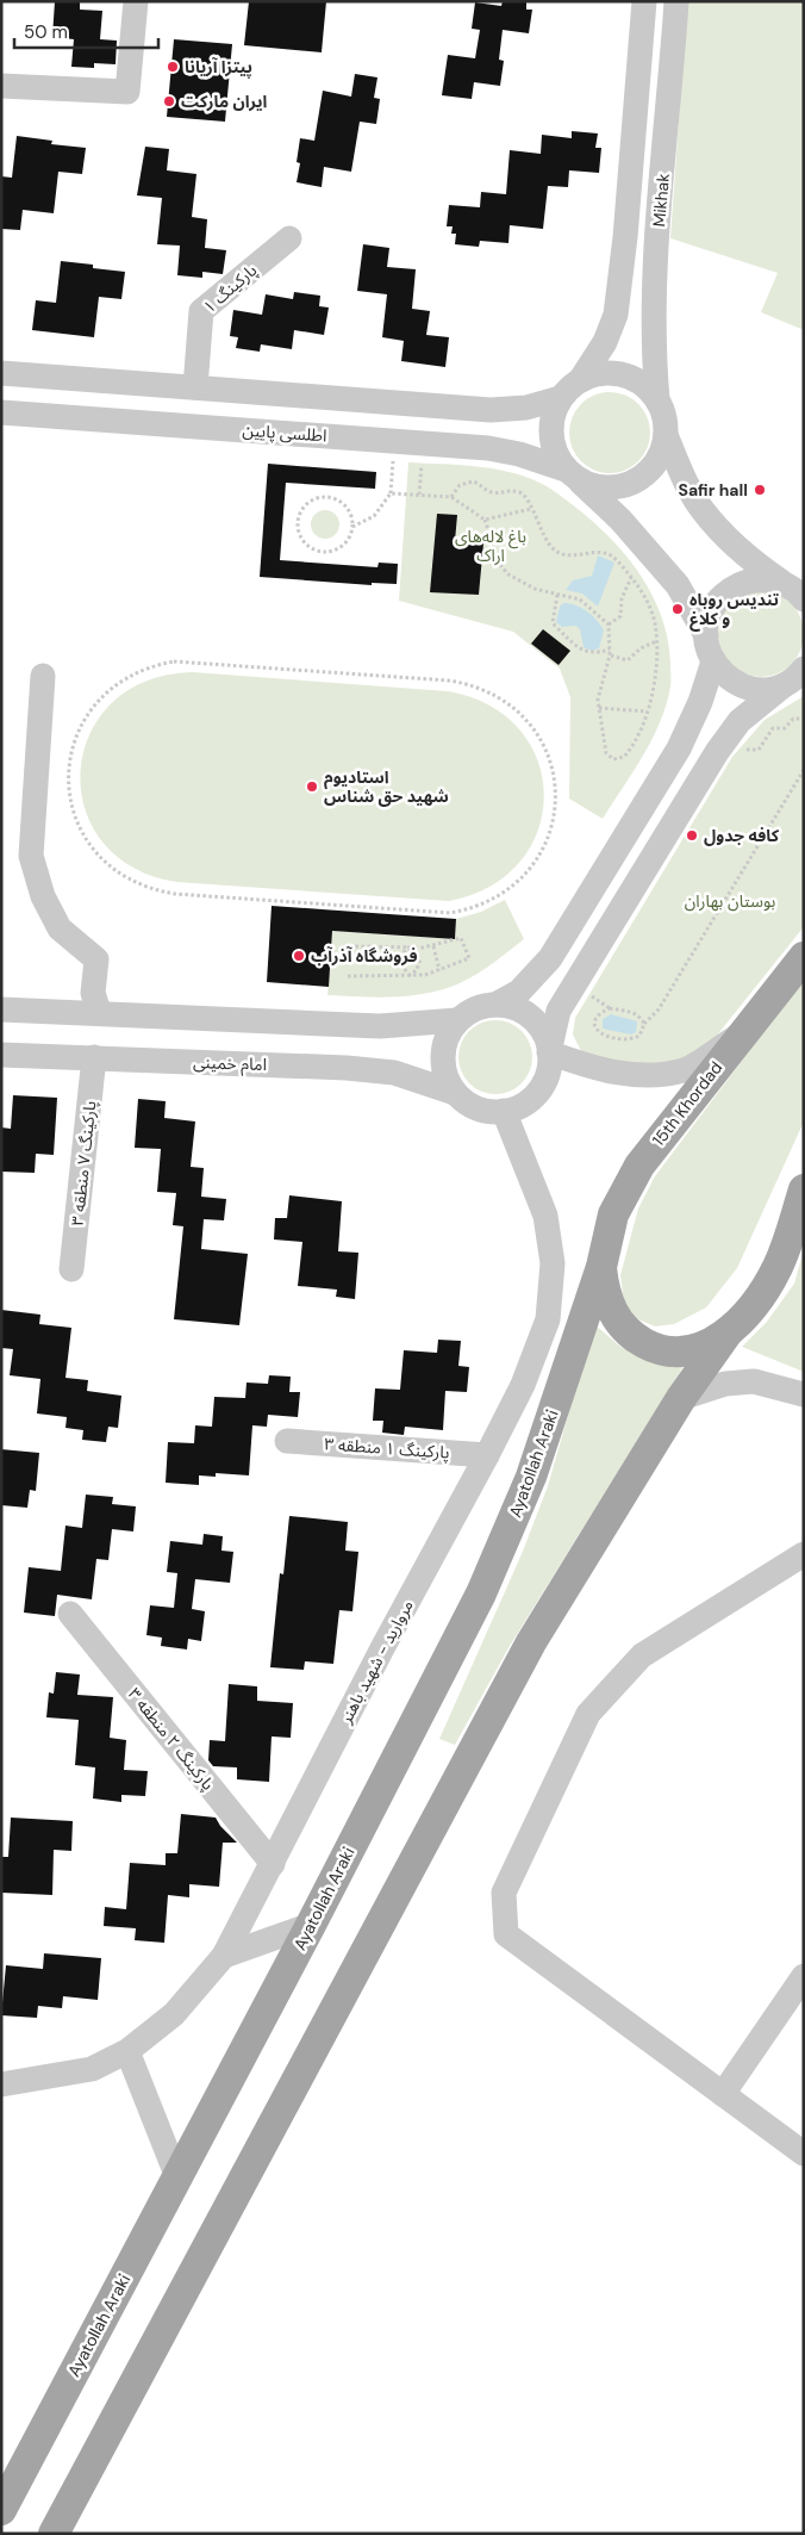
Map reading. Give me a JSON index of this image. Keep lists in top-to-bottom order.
{
  "streets": {
    "main road": ["15th Khordad", "Ayatollah Araki"],
    "street": [
      "Mikhak",
      "پارکینگ ۱",
      "اطلسی پایین",
      "امام خمینی",
      "پارکینگ ۷ منطقه ۳",
      "پارکینگ ۱ منطقه ۳",
      "مروارید - شهید باهنر",
      "پارکینگ ۲ منطقه ۳"
    ]
  },
  "crossings": [
    ["Mikhak", "اطلسی پایین"],
    ["امام خمینی", "پارکینگ ۷ منطقه ۳"],
    ["امام خمینی", "مروارید - شهید باهنر"],
    ["15th Khordad", "Ayatollah Araki"],
    ["پارکینگ ۱ منطقه ۳", "مروارید - شهید باهنر"],
    ["مروارید - شهید باهنر", "پارکینگ ۲ منطقه ۳"]
  ],
  "parks": ["باغ لاله‌های اراک", "بوستان بهاران"],
  "places": [
    "پیتزا آریانا",
    "ایران مارکت",
    "Safir hall",
    "تندیس روباه و کلاغ",
    "استادیوم شهید حق شناس",
    "کافه جدول",
    "فروشگاه آذرآب"
  ],
  "scale_bar": "50 m"
}
